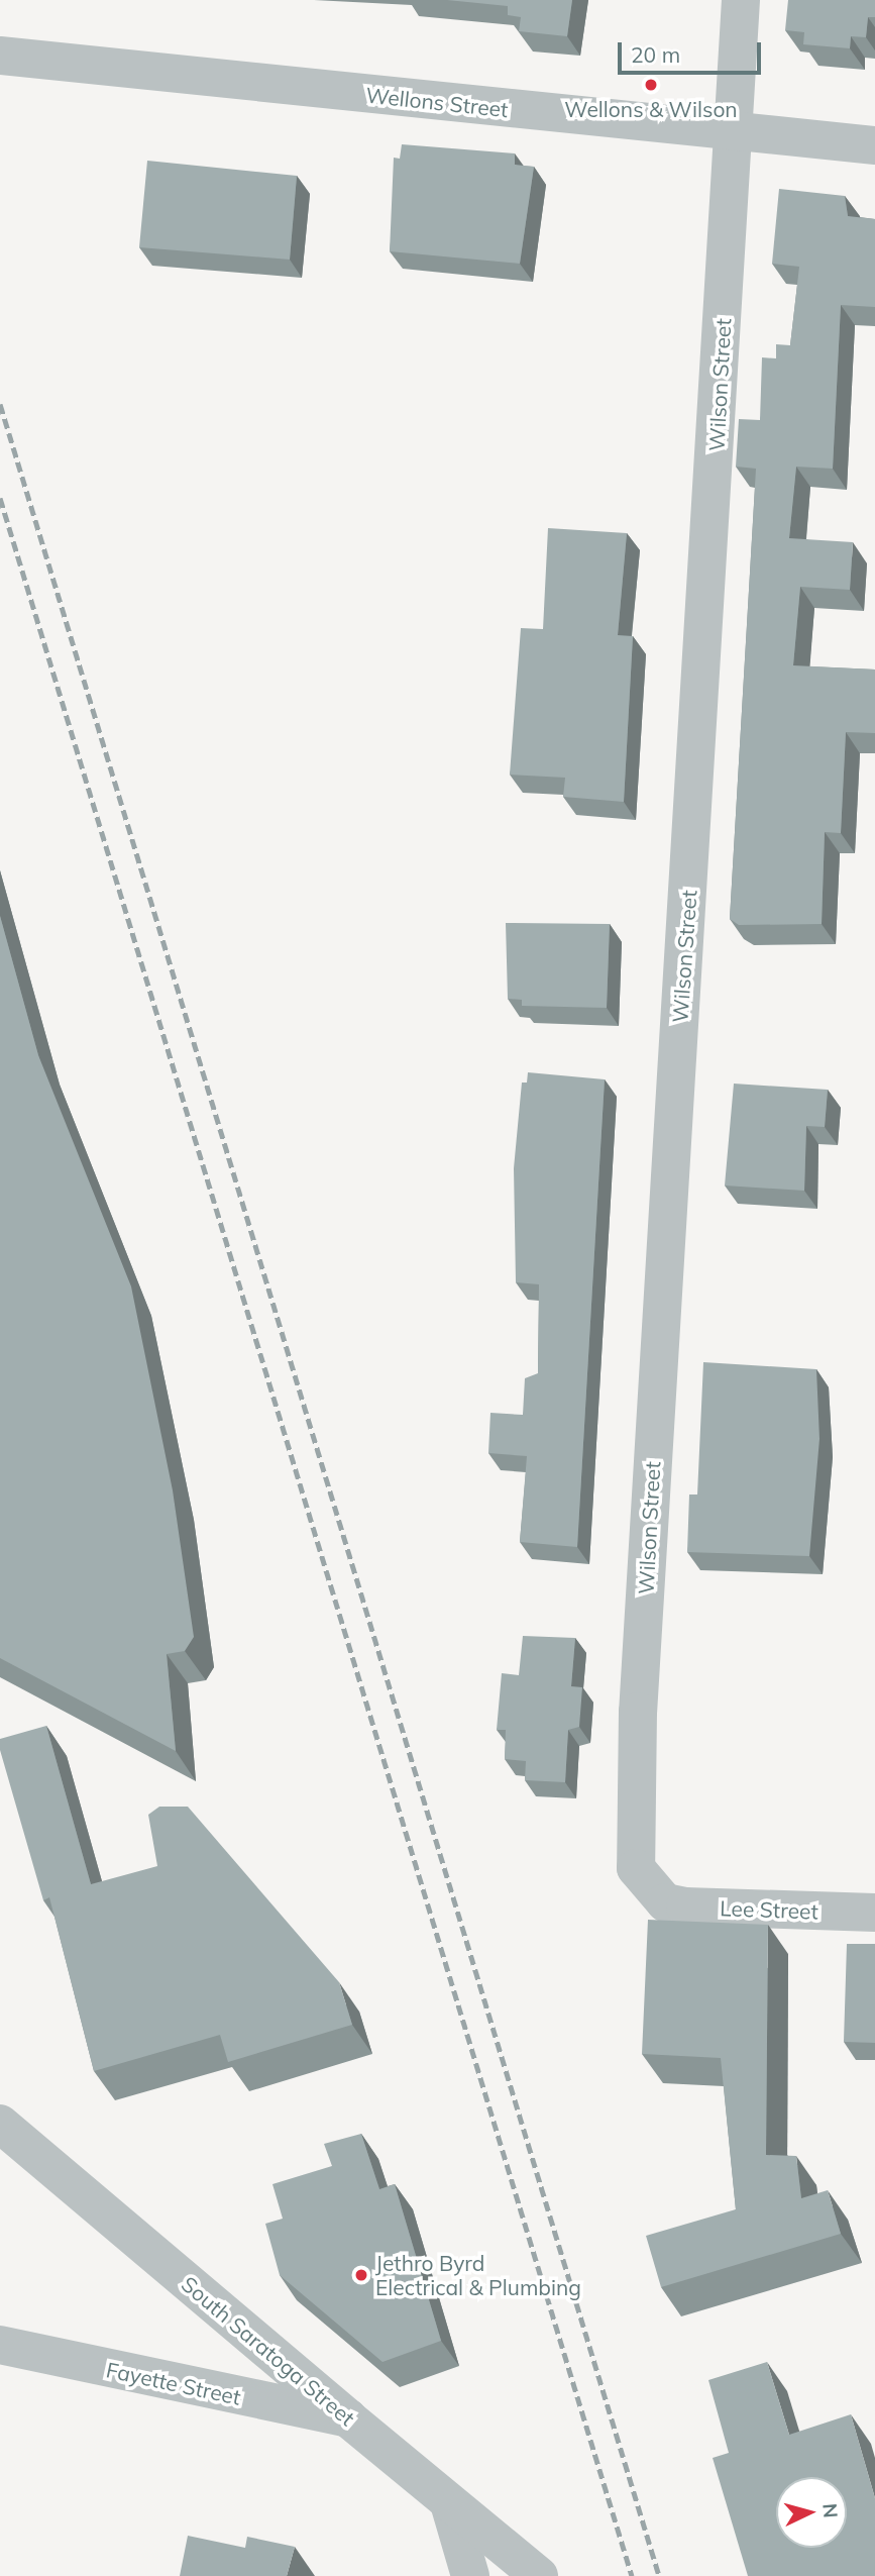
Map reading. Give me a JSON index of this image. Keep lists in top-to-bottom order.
{
  "streets": {
    "street": [
      "Wellons Street",
      "Wilson Street",
      "Lee Street",
      "South Saratoga Street",
      "Fayette Street"
    ]
  },
  "crossings": [
    ["Wellons Street", "Wilson Street"],
    ["Wilson Street", "Lee Street"],
    ["South Saratoga Street", "Fayette Street"]
  ],
  "places": ["Wellons & Wilson", "Jethro Byrd Electrical & Plumbing"],
  "scale_bar": "20 m",
  "north": "right"
}
